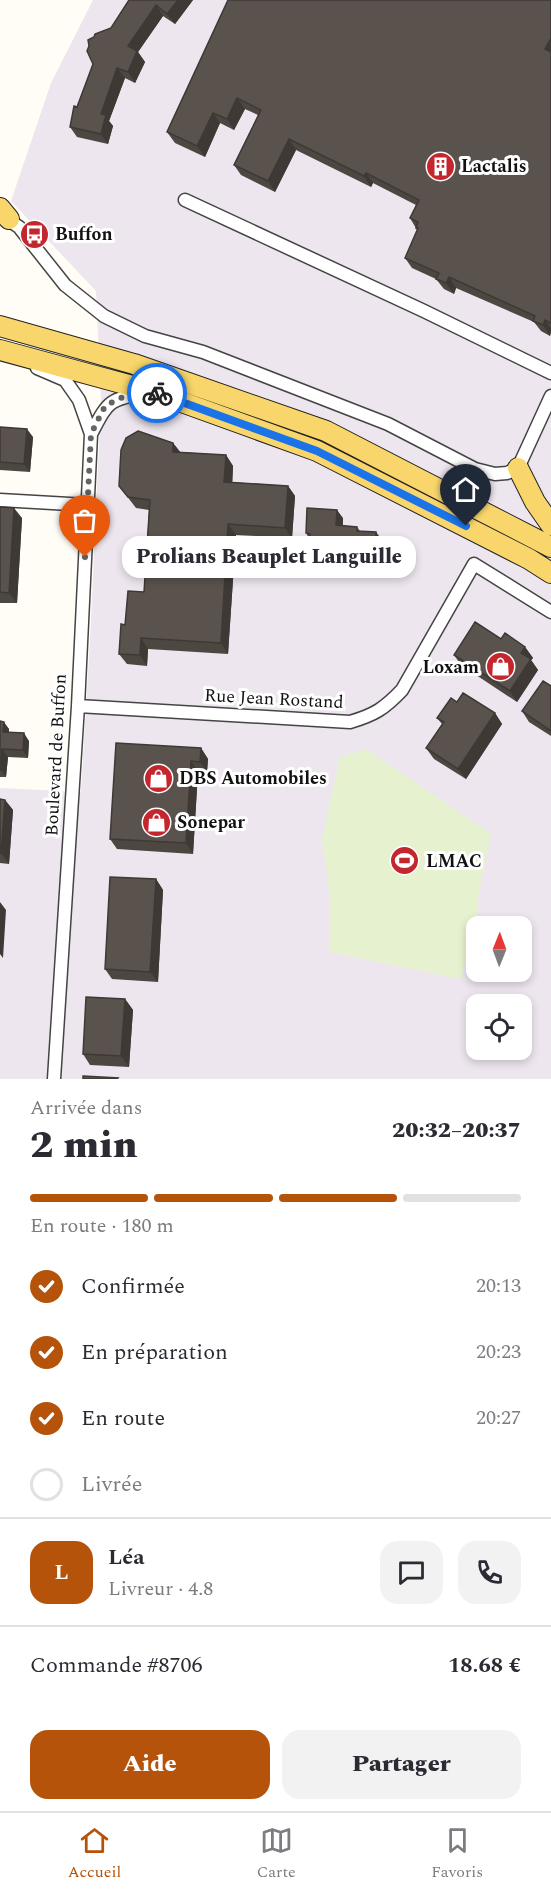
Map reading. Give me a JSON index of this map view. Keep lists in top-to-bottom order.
{
  "streets": {
    "street": ["Rue Jean Rostand", "Boulevard de Buffon"]
  },
  "crossings": [
    ["Rue Jean Rostand", "Boulevard de Buffon"]
  ],
  "places": {
    "building": ["Lactalis"],
    "bus stop": ["Buffon"],
    "other": ["Prolians Beauplet Languille"],
    "shop": ["Loxam", "DBS Automobiles", "Sonepar"],
    "sports": ["LMAC"]
  },
  "north": "top",
  "page": {
    "bubble": "Prolians Beauplet Languille",
    "heading": ["2 min", "Arrivée dans", "20:32–20:37"],
    "panel": [
      "Léa",
      "Livreur · 4.8",
      "Commande #8706",
      "18.68 €"
    ],
    "bar": "En route · 180 m",
    "list": [
      ["Confirmée", "20:13"],
      ["En préparation", "20:23"],
      ["En route", "20:27"],
      "Livrée"
    ],
    "round": "L",
    "buttons": ["Aide", "Partager"],
    "tabs": ["Accueil", "Carte", "Favoris"]
  }
}
